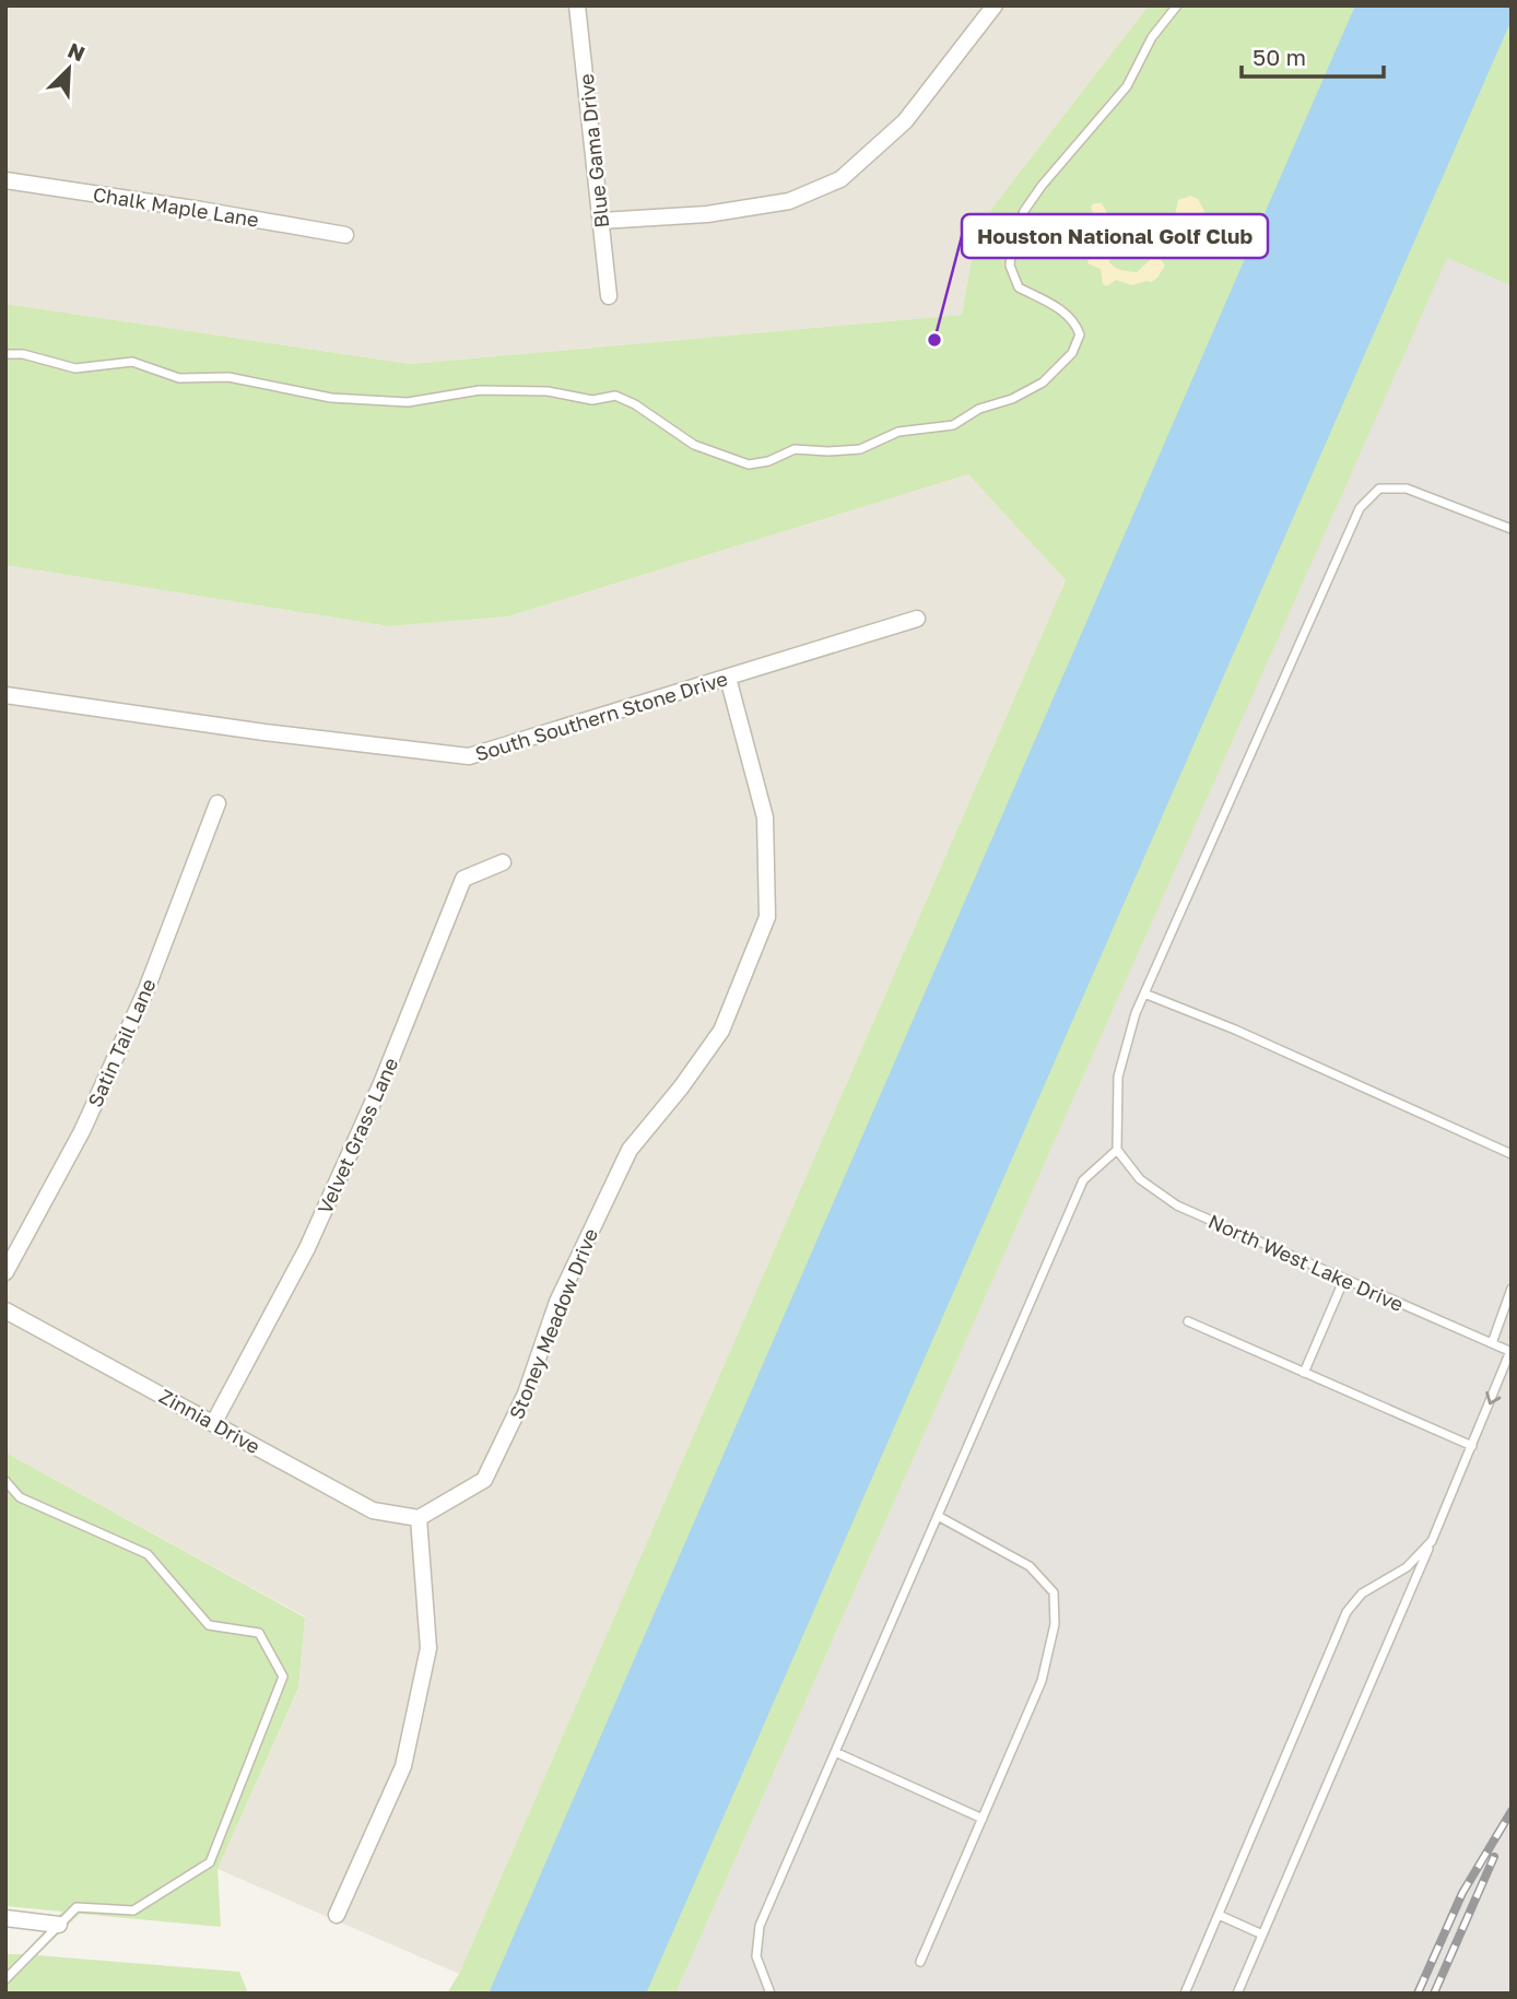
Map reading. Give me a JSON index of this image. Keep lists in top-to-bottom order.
{
  "streets": {
    "street": [
      "Blue Gama Drive",
      "Chalk Maple Lane",
      "South Southern Stone Drive",
      "Satin Tail Lane",
      "Velvet Grass Lane",
      "Stoney Meadow Drive",
      "Zinnia Drive"
    ],
    "lane": ["North West Lake Drive"]
  },
  "crossings": [
    ["South Southern Stone Drive", "Stoney Meadow Drive"],
    ["Velvet Grass Lane", "Zinnia Drive"],
    ["Stoney Meadow Drive", "Zinnia Drive"]
  ],
  "places": ["Houston National Golf Club"],
  "scale_bar": "50 m",
  "north": "top right"
}
